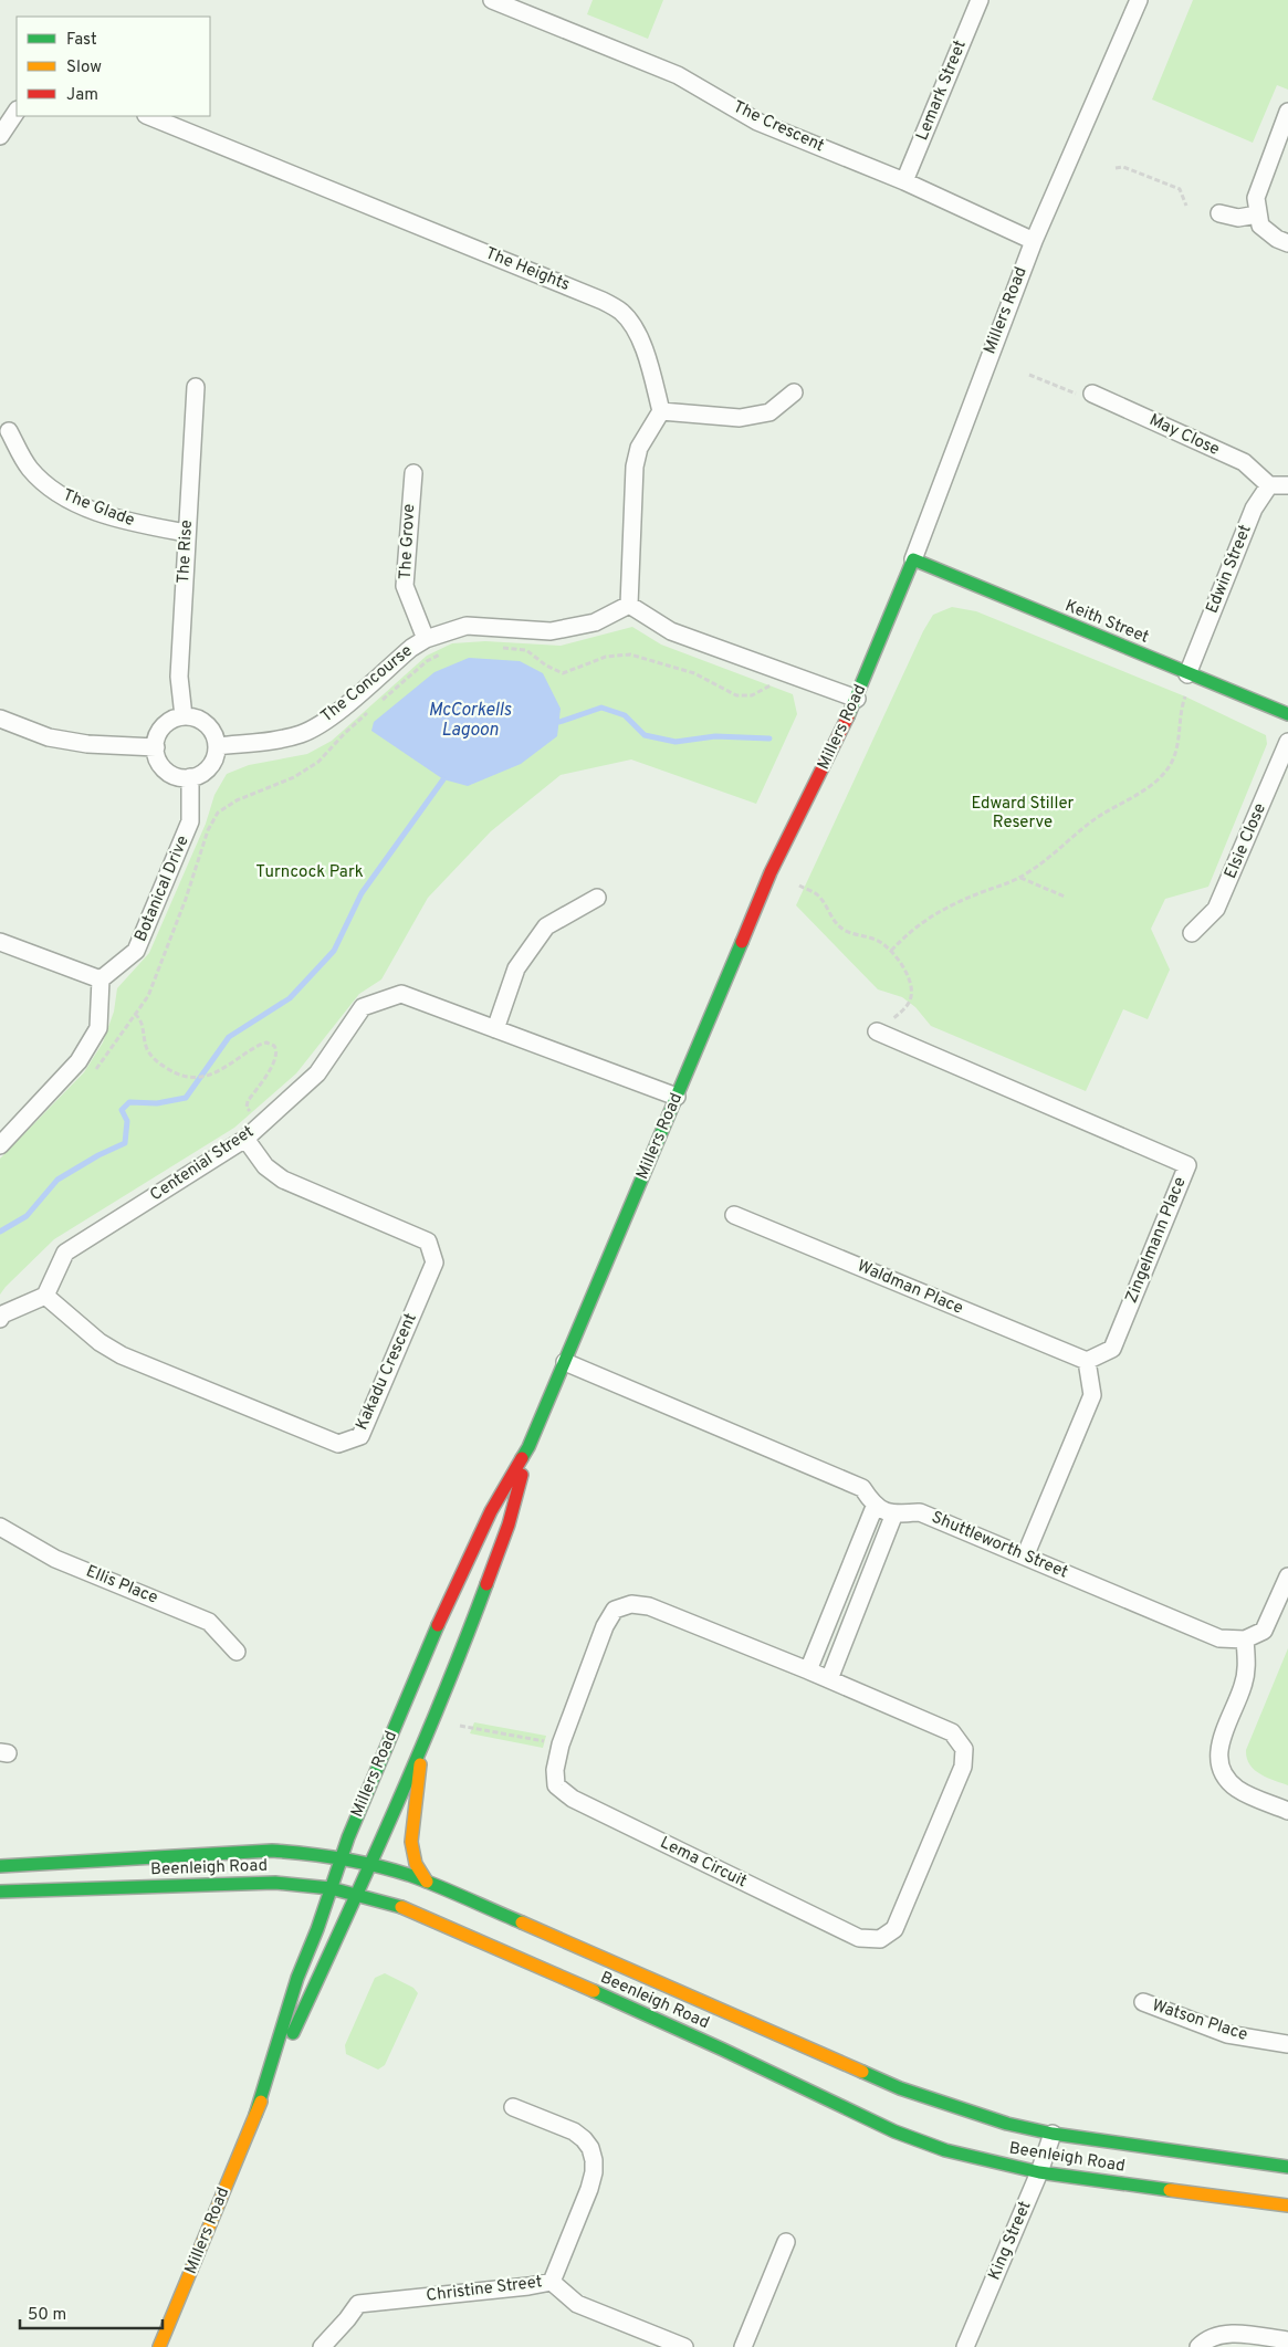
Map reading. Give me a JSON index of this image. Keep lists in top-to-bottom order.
{
  "streets": {
    "street": [
      "Lemark Street",
      "The Crescent",
      "The Heights",
      "Millers Road",
      "May Close",
      "The Glade",
      "The Grove",
      "The Rise",
      "Edwin Street",
      "Keith Street",
      "The Concourse",
      "Elsie Close",
      "Botanical Drive",
      "Centenial Street",
      "Zingelmann Place",
      "Waldman Place",
      "Kakadu Crescent",
      "Shuttleworth Street",
      "Ellis Place",
      "Lema Circuit",
      "Beenleigh Road",
      "Watson Place",
      "King Street",
      "Christine Street"
    ]
  },
  "crossings": [
    ["Lemark Street", "The Crescent"],
    ["The Crescent", "Millers Road"],
    ["Millers Road", "Keith Street"],
    ["Millers Road", "Centenial Street"],
    ["Millers Road", "Beenleigh Road"],
    ["May Close", "Edwin Street"],
    ["The Glade", "The Rise"],
    ["The Grove", "The Concourse"],
    ["The Rise", "The Concourse"],
    ["The Rise", "Botanical Drive"],
    ["Edwin Street", "Keith Street"],
    ["The Concourse", "Botanical Drive"],
    ["Centenial Street", "Kakadu Crescent"],
    ["Zingelmann Place", "Waldman Place"],
    ["Beenleigh Road", "King Street"]
  ],
  "water": ["McCorkells Lagoon"],
  "parks": ["Edward Stiller Reserve", "Turncock Park"],
  "legend": ["Fast", "Slow", "Jam"],
  "scale_bar": "50 m"
}
